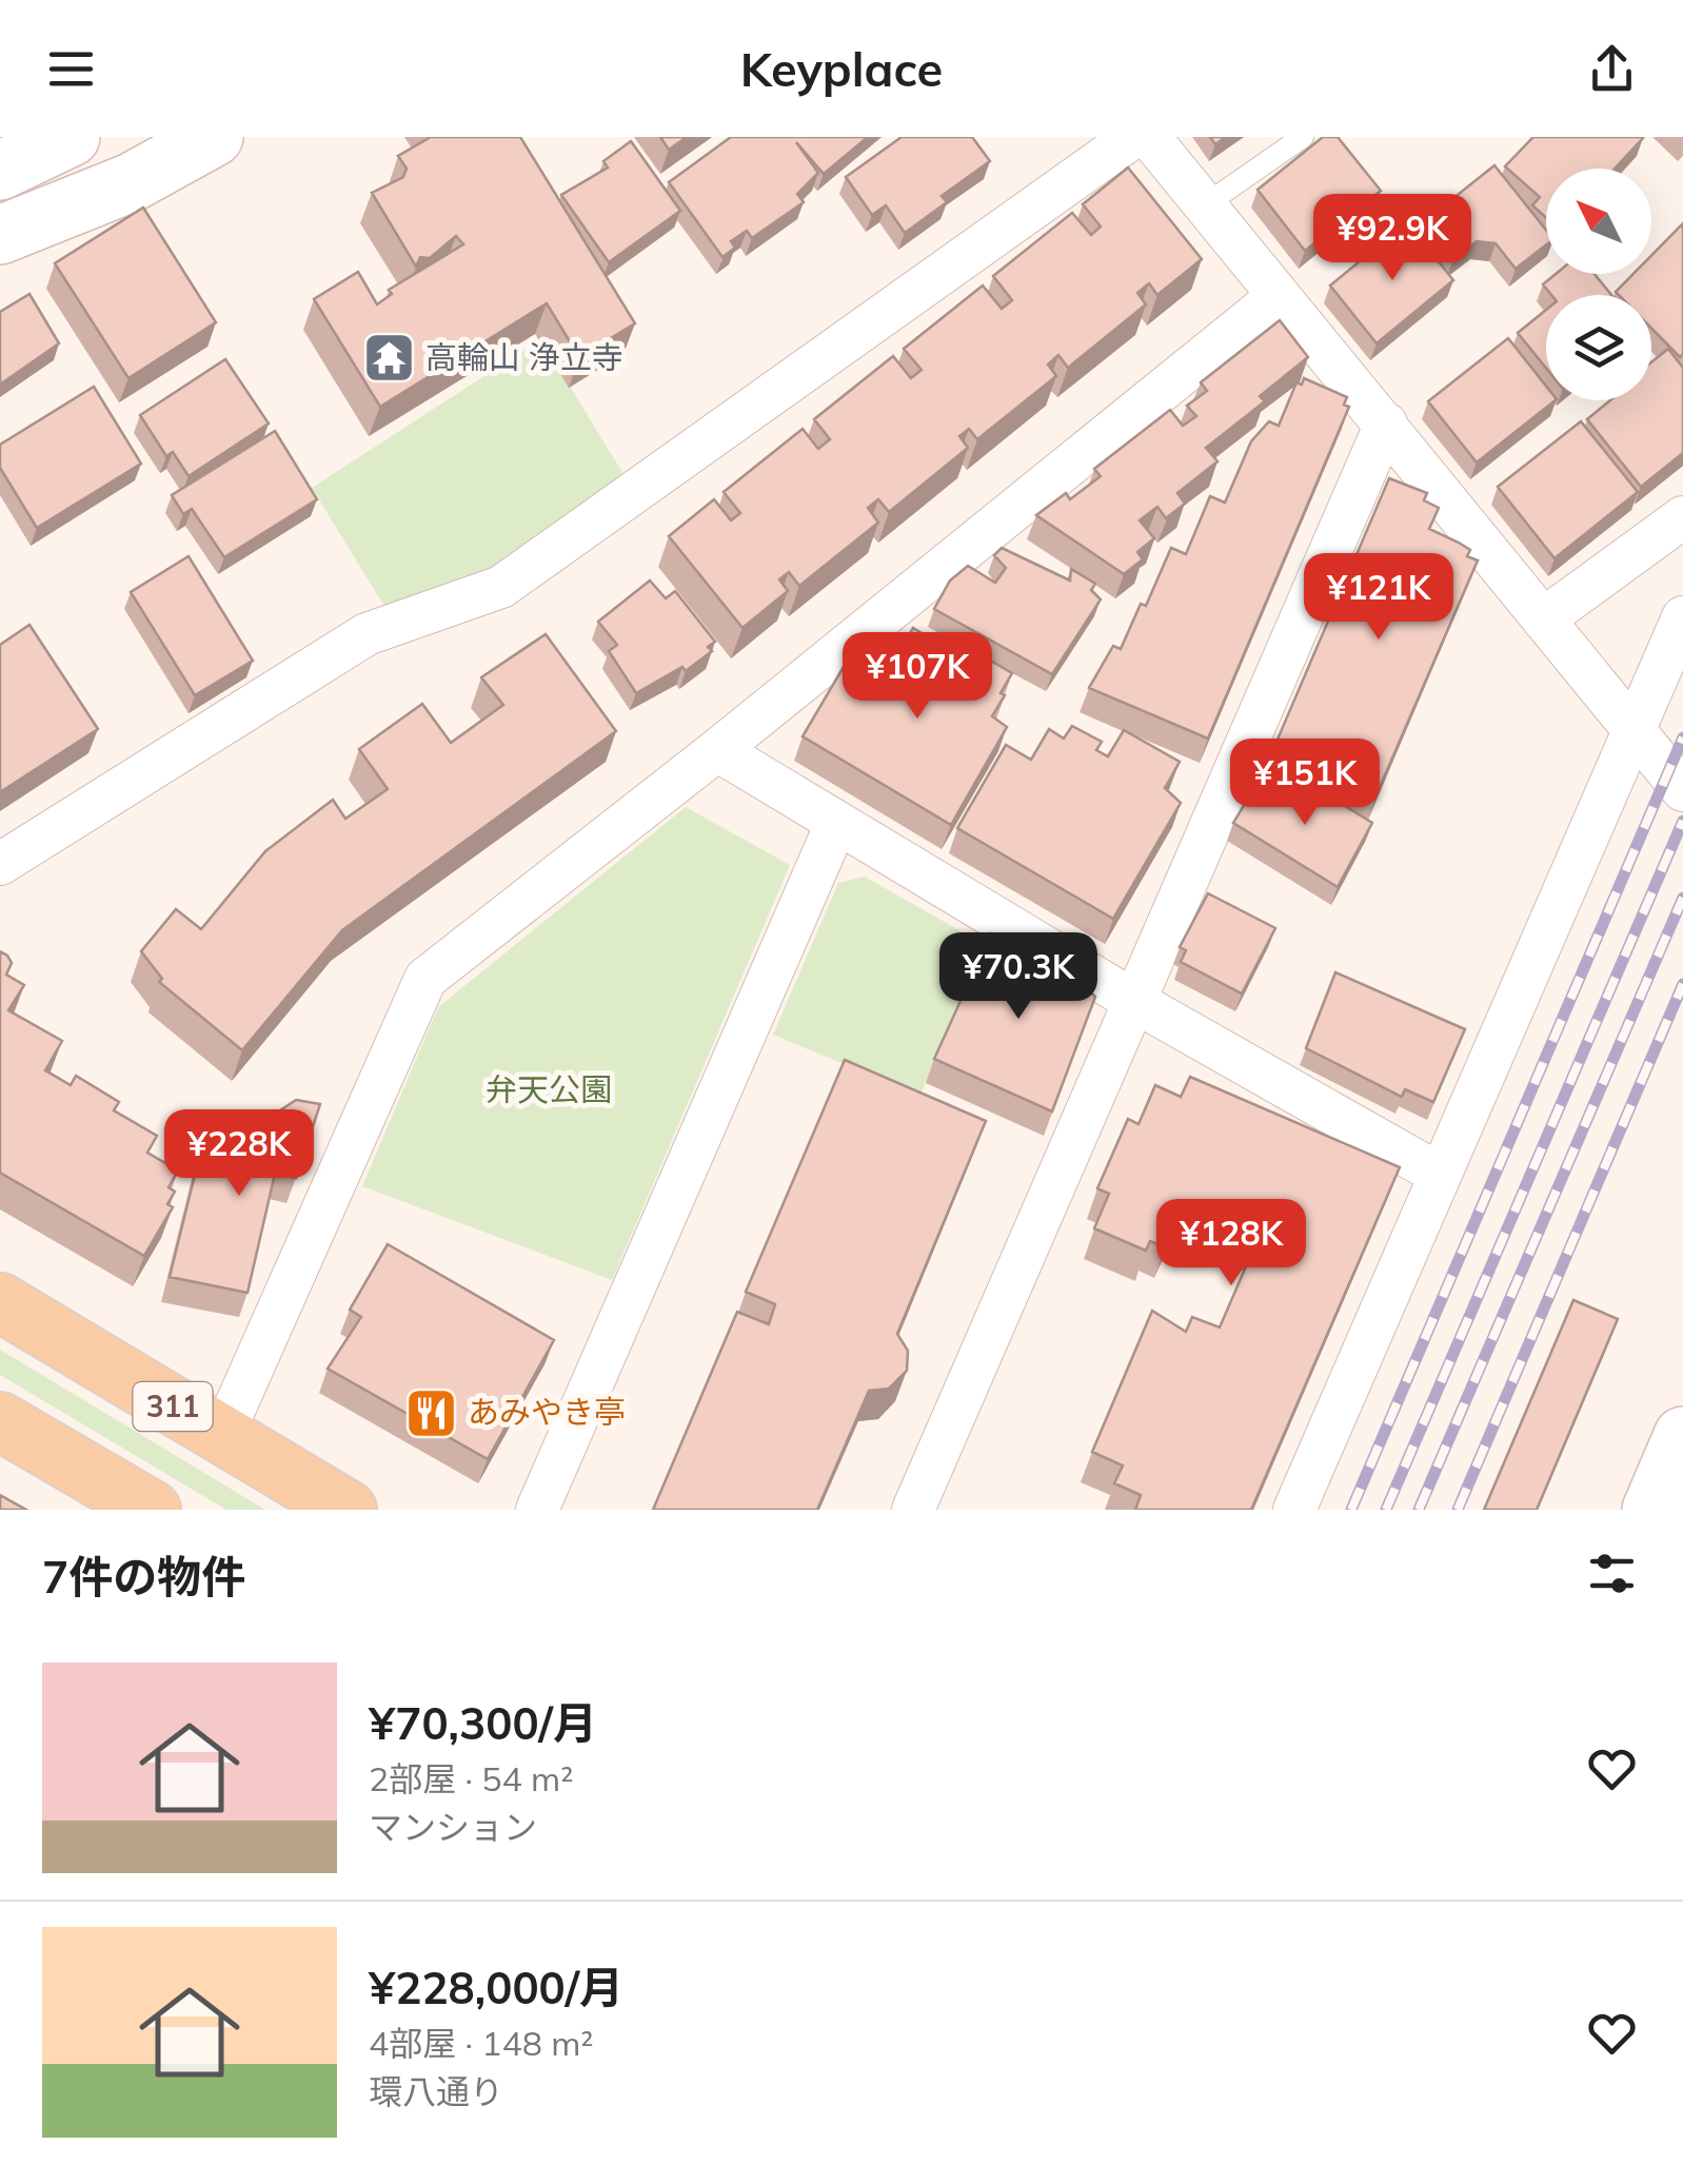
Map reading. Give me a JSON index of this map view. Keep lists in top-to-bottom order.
{
  "streets": {
    "main road": ["311"]
  },
  "parks": ["弁天公園"],
  "places": {
    "temple": ["高輪山 浄立寺"],
    "restaurant": ["あみやき亭"]
  },
  "north": "top left",
  "page": {
    "header": "Keyplace",
    "price": [
      "¥92.9K",
      "¥121K",
      "¥107K",
      "¥151K",
      "¥70.3K",
      "¥228K",
      "¥128K"
    ],
    "heading": "7件の物件",
    "list": [
      {
        "name": "¥70,300/月",
        "note": "2部屋 · 54 m² · マンション"
      },
      {
        "name": "¥228,000/月",
        "note": "4部屋 · 148 m² · 環八通り"
      }
    ]
  }
}
